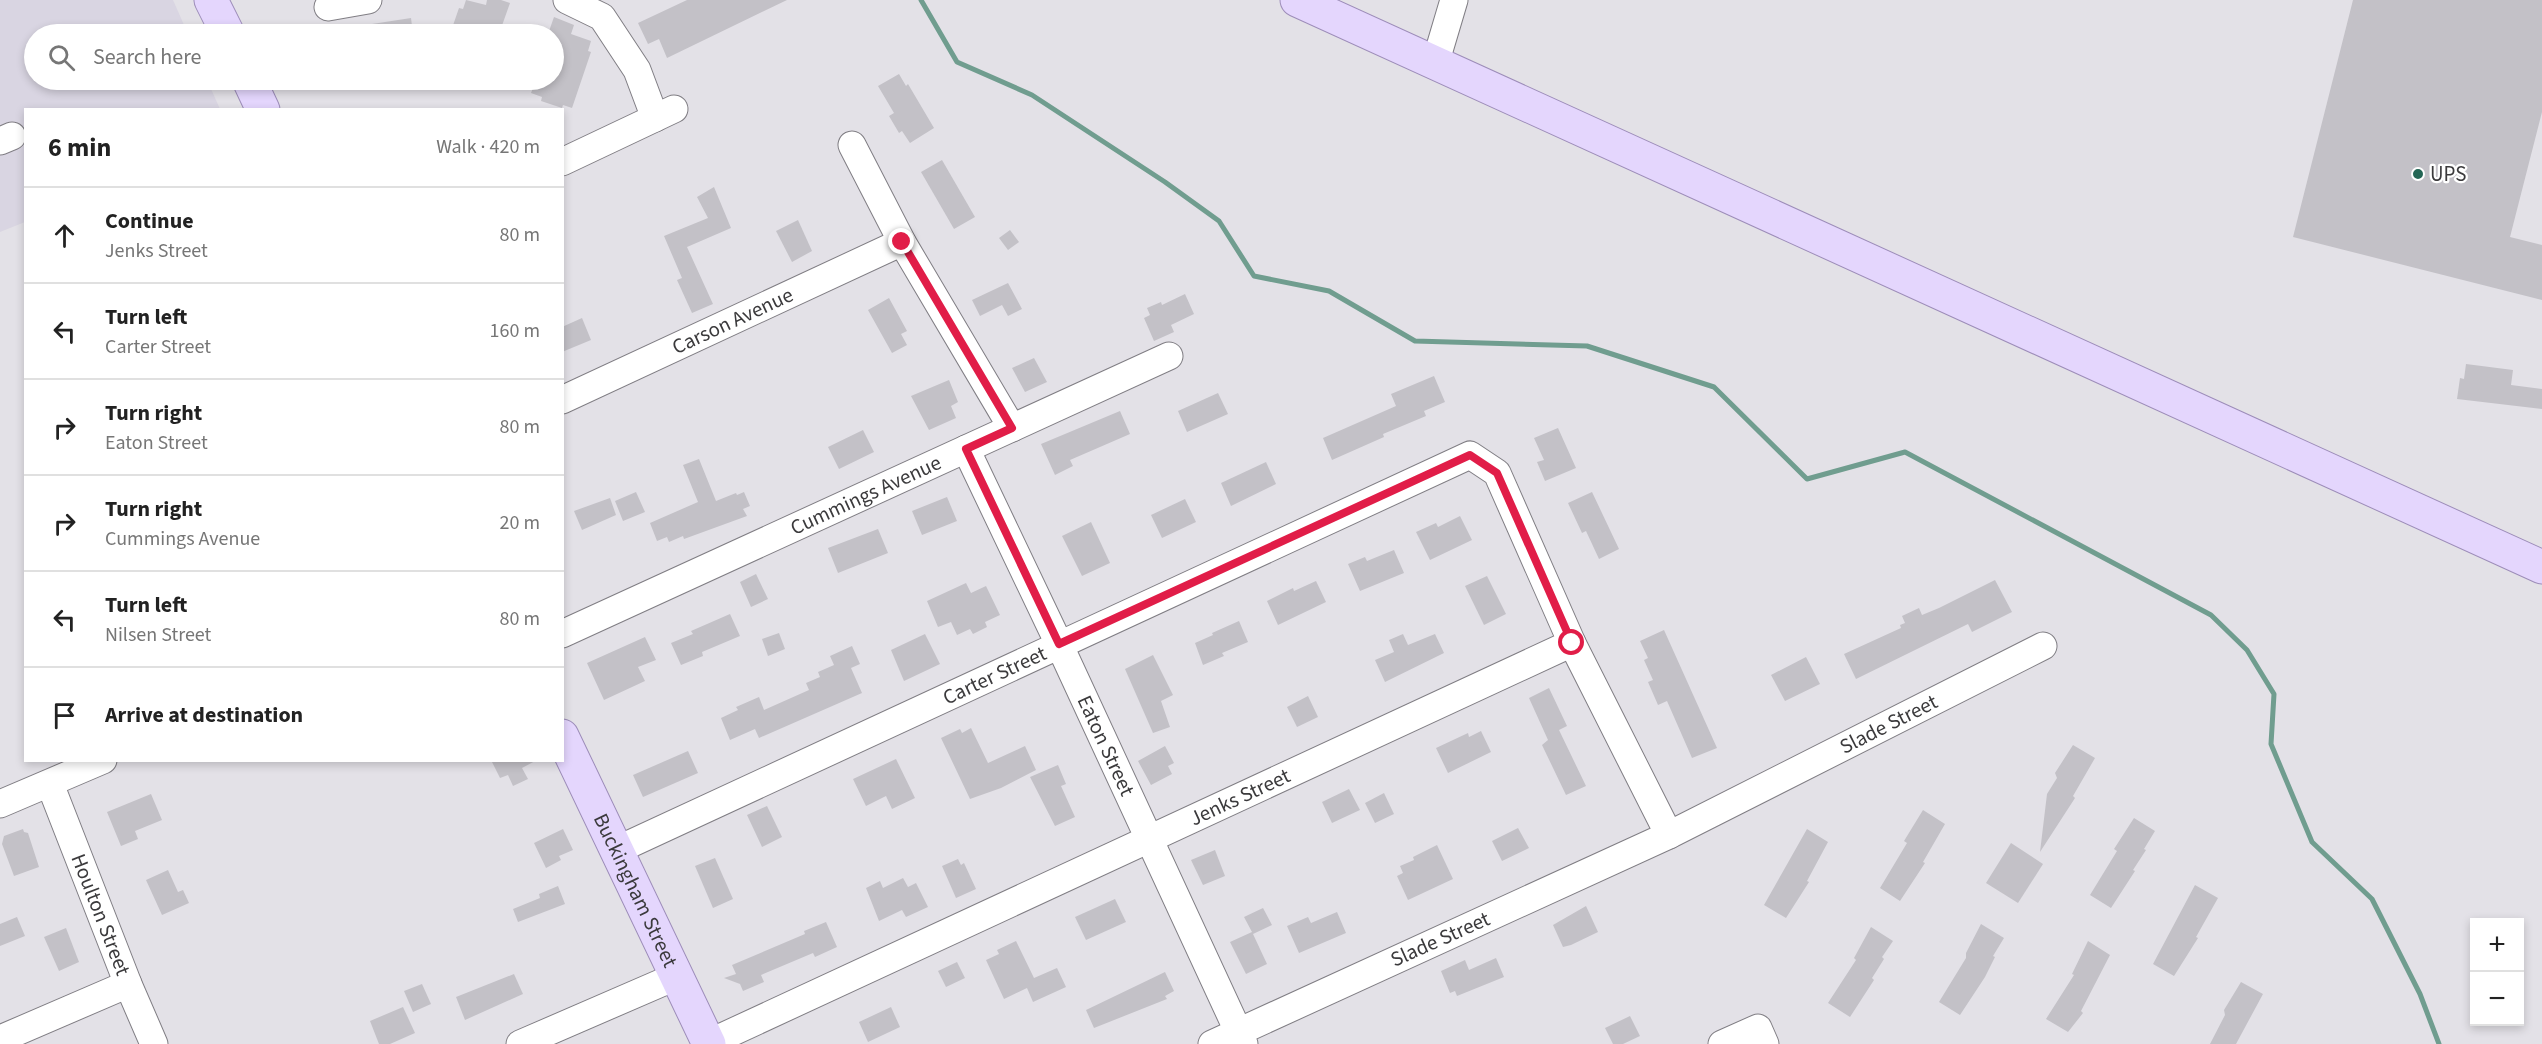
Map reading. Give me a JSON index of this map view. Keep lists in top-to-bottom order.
{
  "streets": {
    "main road": ["Buckingham Street"],
    "street": [
      "Carson Avenue",
      "Cummings Avenue",
      "Carter Street",
      "Slade Street",
      "Eaton Street",
      "Jenks Street",
      "Houlton Street"
    ]
  },
  "crossings": [
    ["Cummings Avenue", "Eaton Street"],
    ["Carter Street", "Eaton Street"],
    ["Carter Street", "Jenks Street"],
    ["Carter Street", "Buckingham Street"],
    ["Slade Street", "Eaton Street"],
    ["Eaton Street", "Jenks Street"],
    ["Jenks Street", "Buckingham Street"]
  ],
  "places": ["UPS"],
  "page": {
    "search": "Search here",
    "heading": ["6 min", "Walk · 420 m"],
    "list": [
      ["Continue", "Jenks Street", "80 m"],
      ["Turn left", "Carter Street", "160 m"],
      ["Turn right", "Eaton Street", "80 m"],
      ["Turn right", "Cummings Avenue", "20 m"],
      ["Turn left", "Nilsen Street", "80 m"],
      "Arrive at destination"
    ],
    "map_buttons": ["+", "−"]
  }
}
